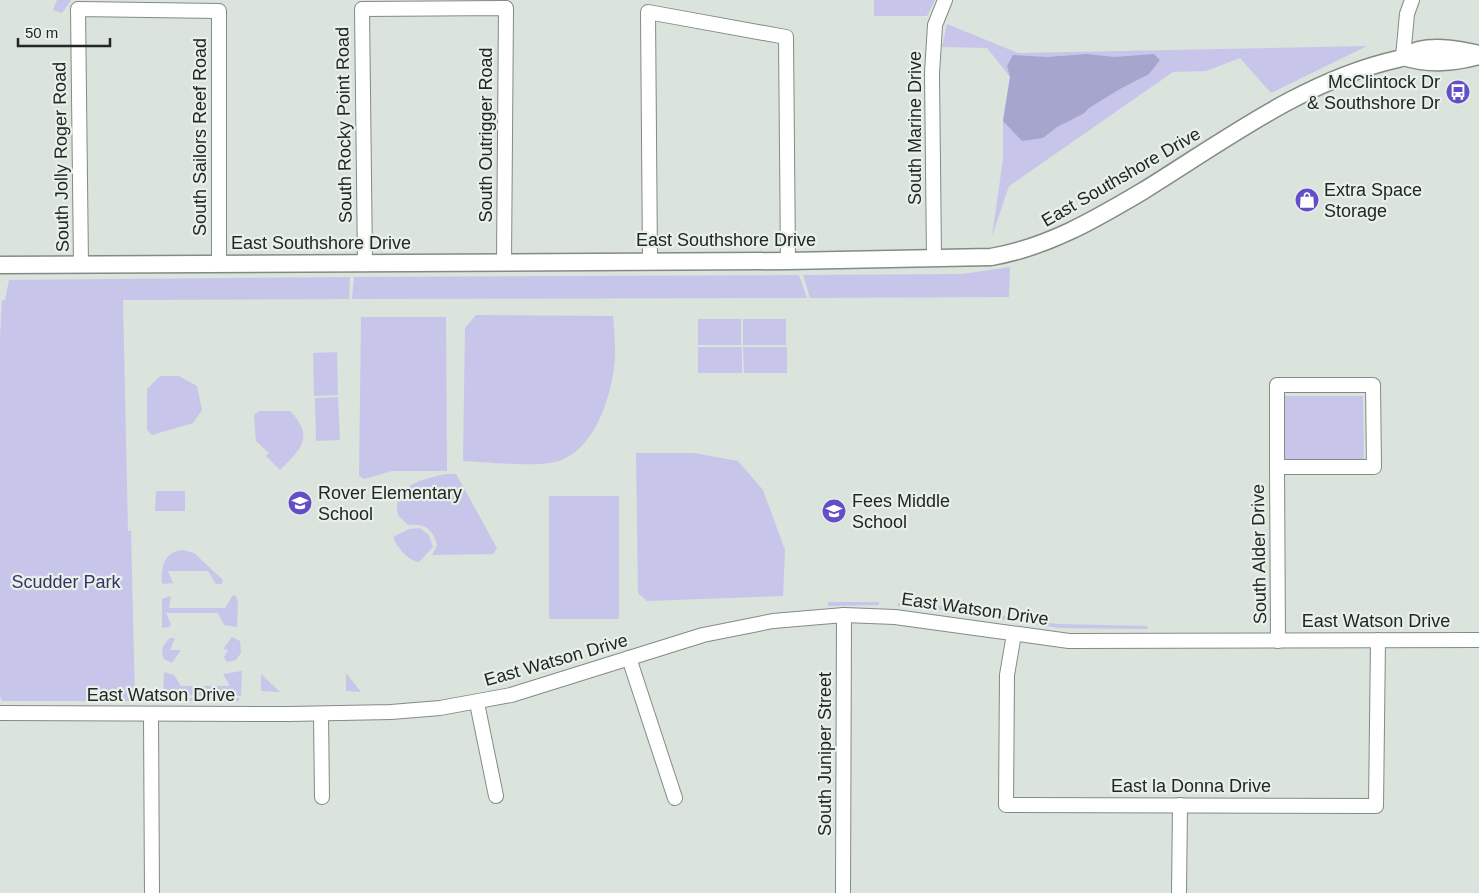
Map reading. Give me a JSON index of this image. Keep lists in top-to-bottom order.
{
  "streets": {
    "street": [
      "South Rocky Point Road",
      "South Marine Drive",
      "South Outrigger Road",
      "South Sailors Reef Road",
      "South Jolly Roger Road",
      "East Southshore Drive",
      "South Alder Drive",
      "East Watson Drive",
      "South Juniper Street",
      "East la Donna Drive"
    ]
  },
  "crossings": [
    ["South Rocky Point Road", "South Outrigger Road"],
    ["South Rocky Point Road", "East Southshore Drive"],
    ["South Marine Drive", "East Southshore Drive"],
    ["South Outrigger Road", "East Southshore Drive"],
    ["South Sailors Reef Road", "South Jolly Roger Road"],
    ["South Sailors Reef Road", "East Southshore Drive"],
    ["South Jolly Roger Road", "East Southshore Drive"],
    ["South Alder Drive", "East Watson Drive"],
    ["East Watson Drive", "South Juniper Street"],
    ["East Watson Drive", "East la Donna Drive"]
  ],
  "parks": ["Scudder Park"],
  "places": {
    "bus stop": ["McClintock Dr & Southshore Dr"],
    "shop": ["Extra Space Storage"],
    "school or university": ["Rover Elementary School", "Fees Middle School"]
  },
  "scale_bar": "50 m"
}
